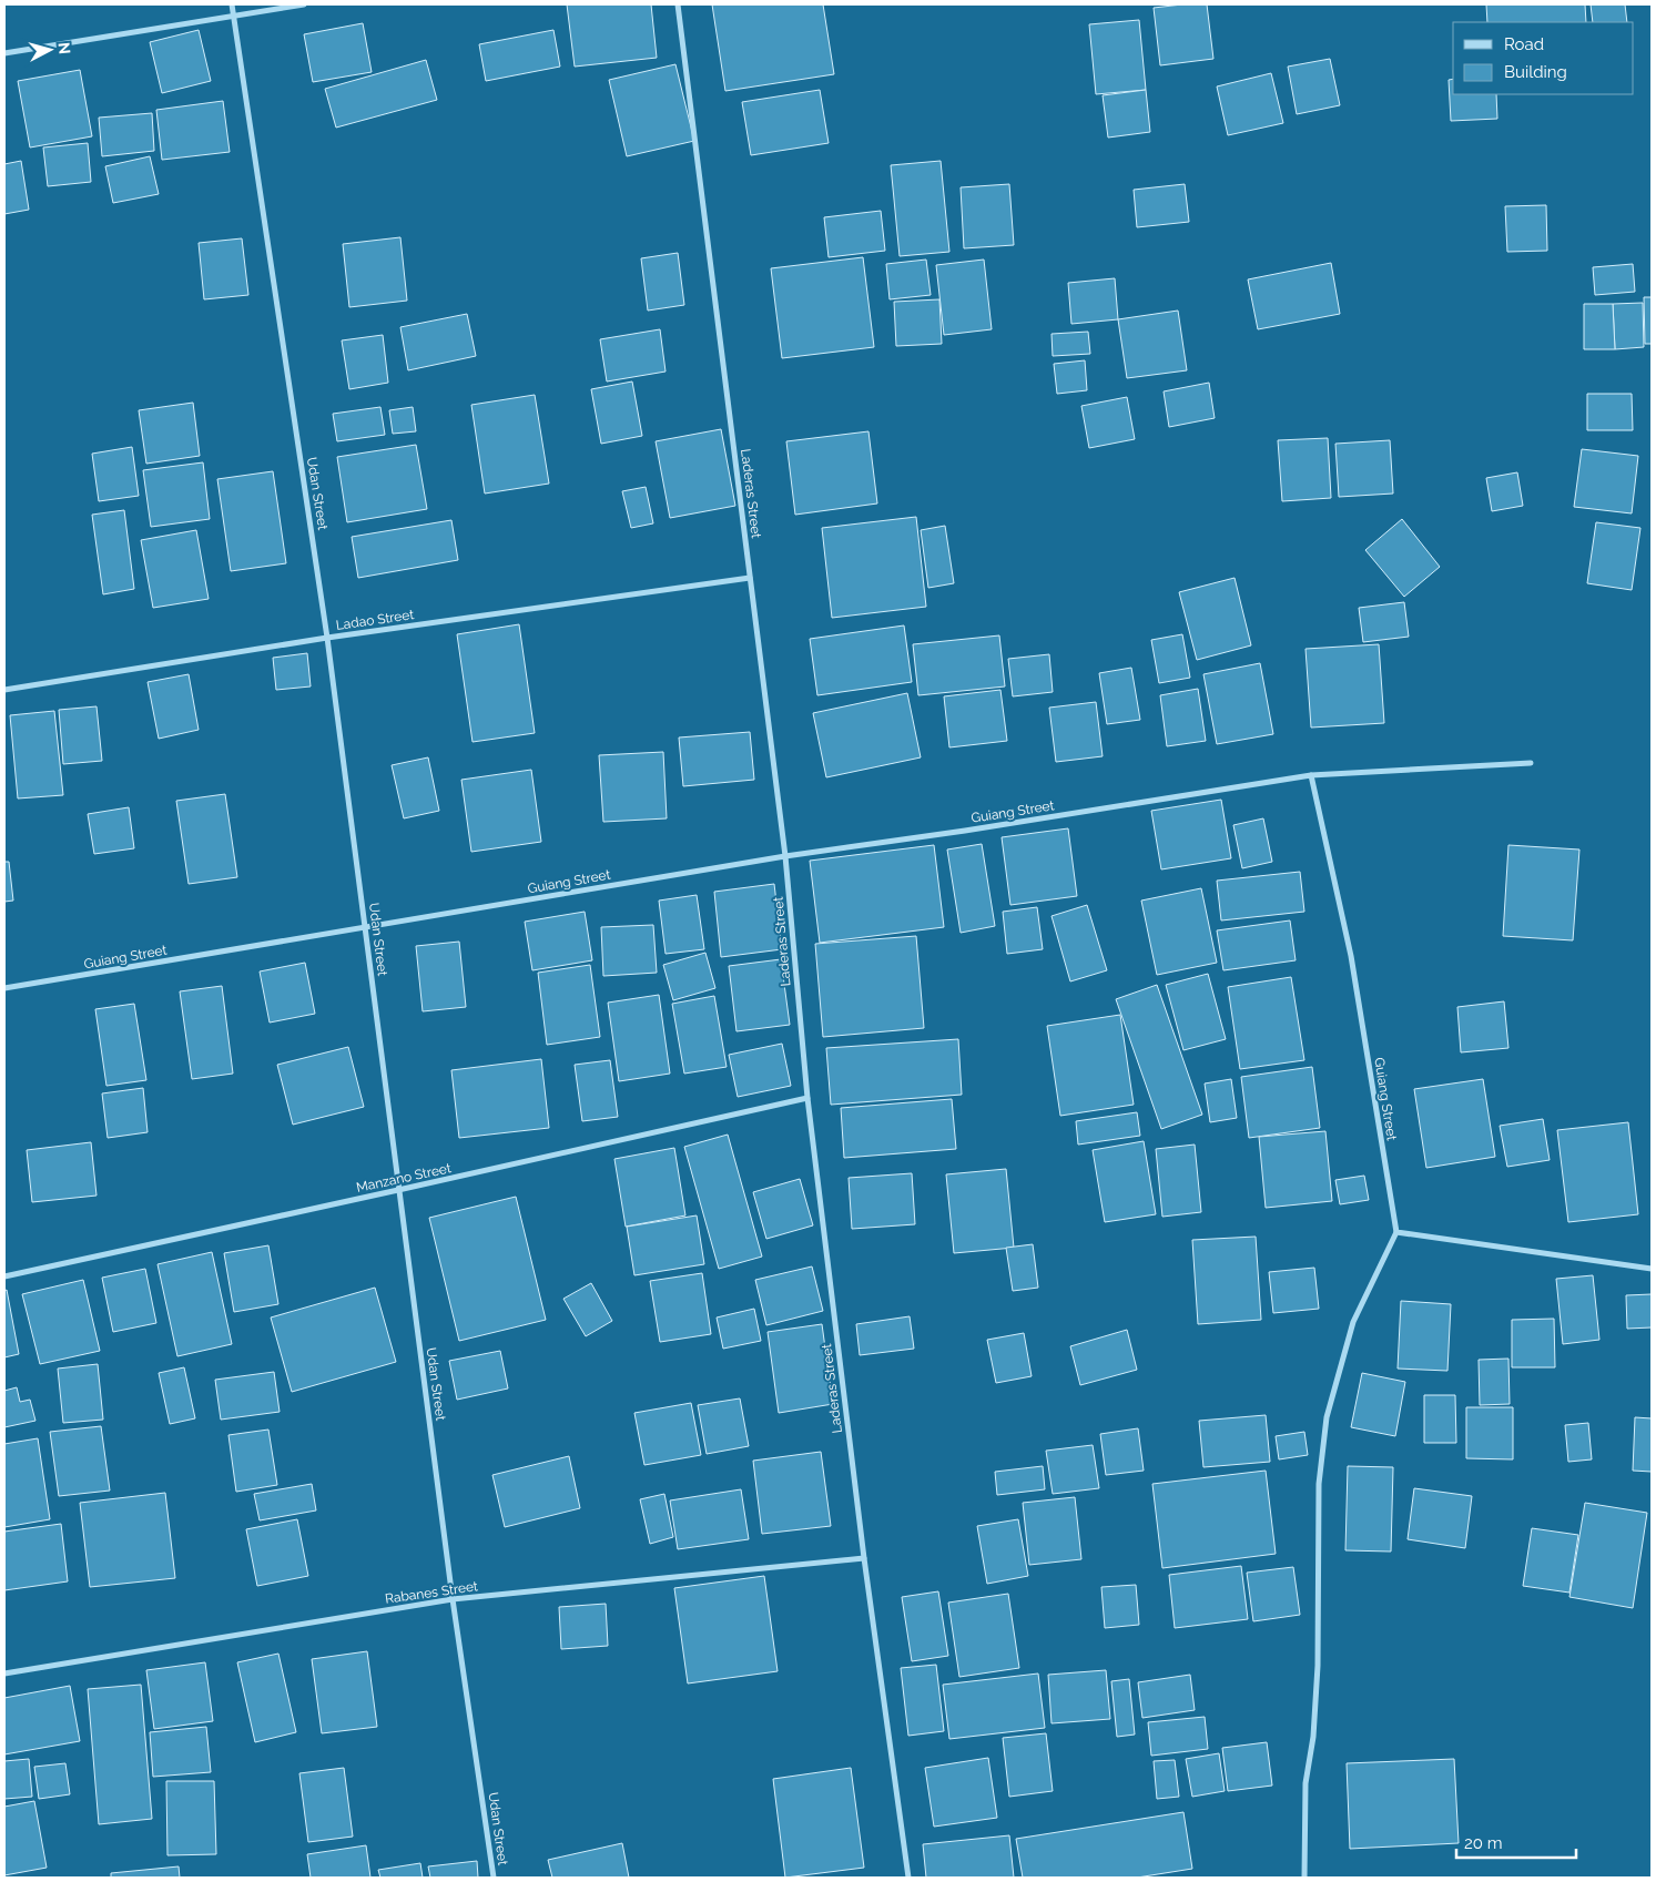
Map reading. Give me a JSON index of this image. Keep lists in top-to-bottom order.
{
  "streets": {
    "street": [
      "Udan Street",
      "Laderas Street",
      "Ladao Street",
      "Guiang Street",
      "Manzano Street",
      "Rabanes Street"
    ]
  },
  "crossings": [
    ["Udan Street", "Ladao Street"],
    ["Udan Street", "Guiang Street"],
    ["Udan Street", "Manzano Street"],
    ["Udan Street", "Rabanes Street"],
    ["Laderas Street", "Ladao Street"],
    ["Laderas Street", "Guiang Street"],
    ["Laderas Street", "Manzano Street"],
    ["Laderas Street", "Rabanes Street"]
  ],
  "legend": ["Road", "Building"],
  "scale_bar": "20 m",
  "north": "right"
}
